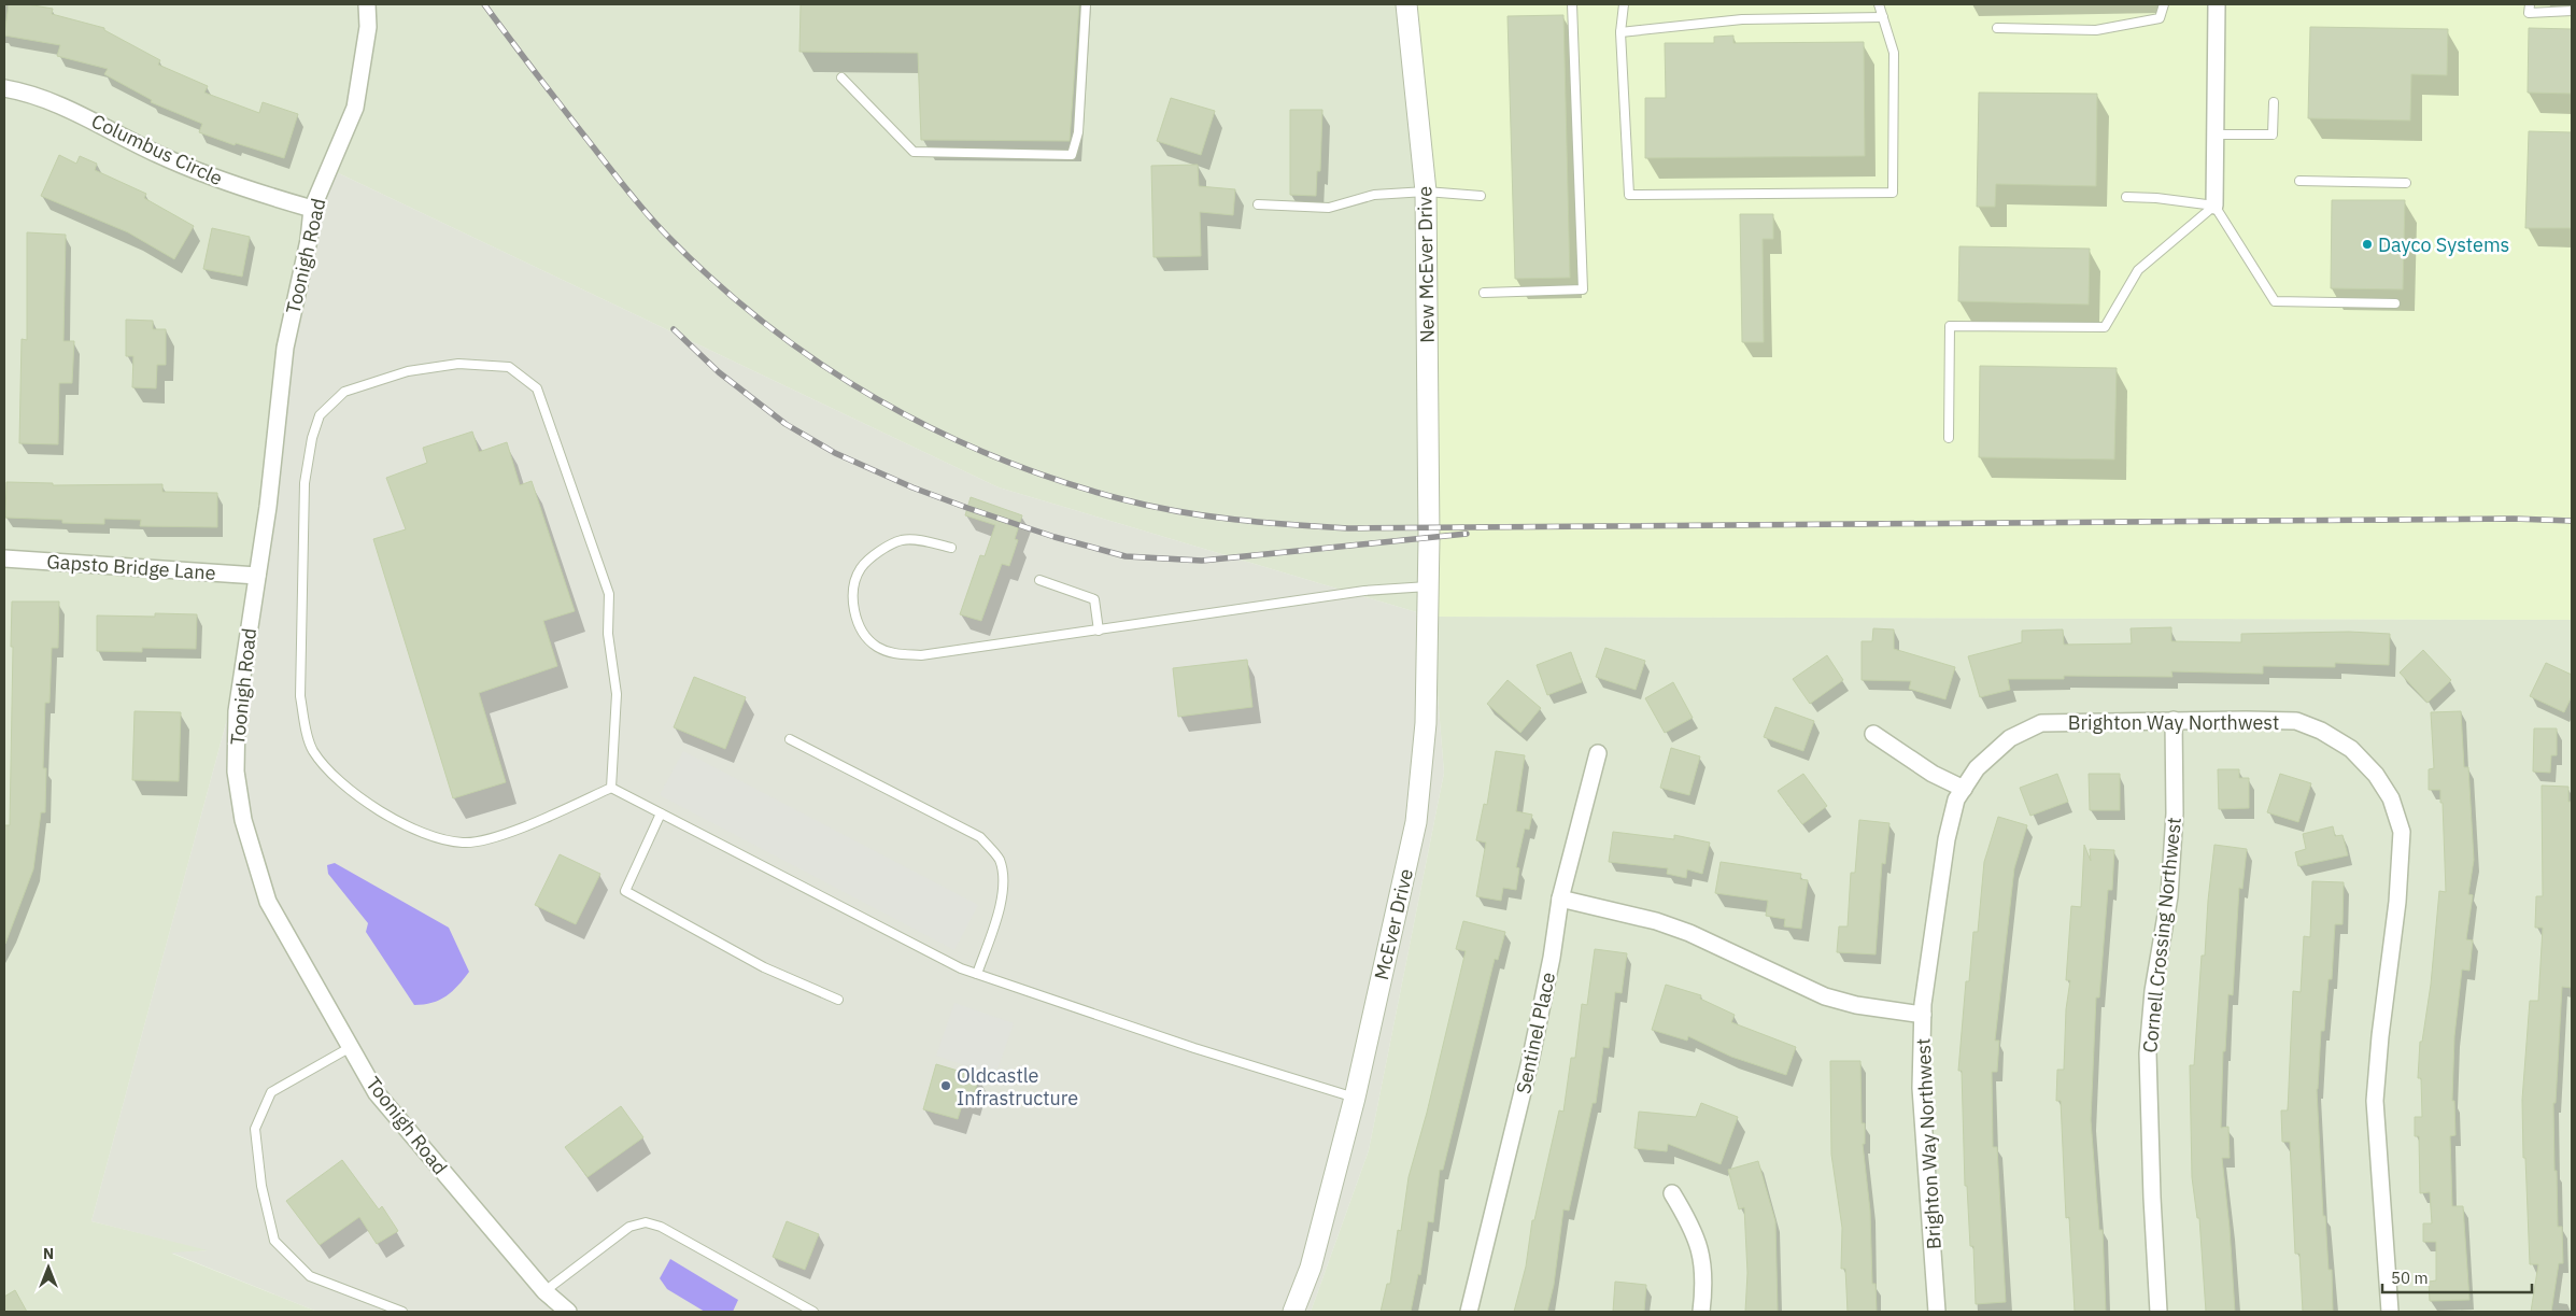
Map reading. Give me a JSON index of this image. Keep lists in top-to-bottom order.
{
  "streets": {
    "street": [
      "Columbus Circle",
      "Toonigh Road",
      "New McEver Drive",
      "Gapsto Bridge Lane",
      "Brighton Way Northwest",
      "McEver Drive",
      "Cornell Crossing Northwest",
      "Sentinel Place"
    ]
  },
  "crossings": [
    ["Columbus Circle", "Toonigh Road"],
    ["Toonigh Road", "Gapsto Bridge Lane"],
    ["New McEver Drive", "McEver Drive"],
    ["Brighton Way Northwest", "Cornell Crossing Northwest"]
  ],
  "places": ["Dayco Systems", "Oldcastle Infrastructure"],
  "scale_bar": "50 m",
  "north": "top"
}
